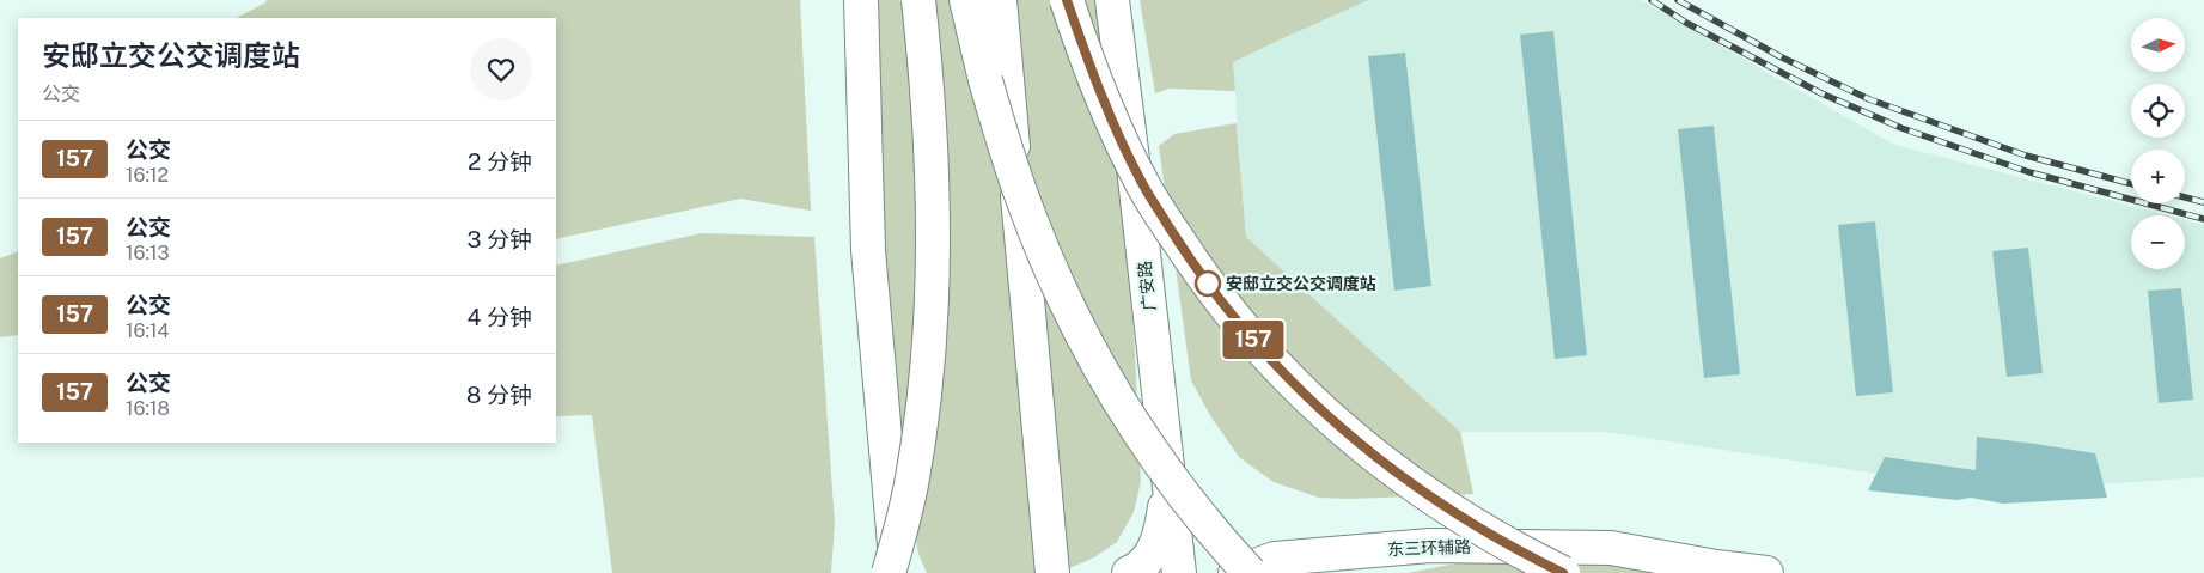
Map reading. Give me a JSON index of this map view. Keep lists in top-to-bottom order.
{
  "streets": {
    "main road": ["广安路", "东三环辅路"]
  },
  "places": ["安邸立交公交调度站"],
  "lines": ["bus line 157"],
  "north": "right",
  "page": {
    "on_map": "157",
    "map_buttons": ["+", "−"],
    "heading": ["安邸立交公交调度站", "公交"],
    "list": [
      {
        "mark": "157",
        "name": "公交",
        "note": "16:12",
        "value": "2 分钟"
      },
      {
        "mark": "157",
        "name": "公交",
        "note": "16:13",
        "value": "3 分钟"
      },
      {
        "mark": "157",
        "name": "公交",
        "note": "16:14",
        "value": "4 分钟"
      },
      {
        "mark": "157",
        "name": "公交",
        "note": "16:18",
        "value": "8 分钟"
      }
    ]
  }
}
